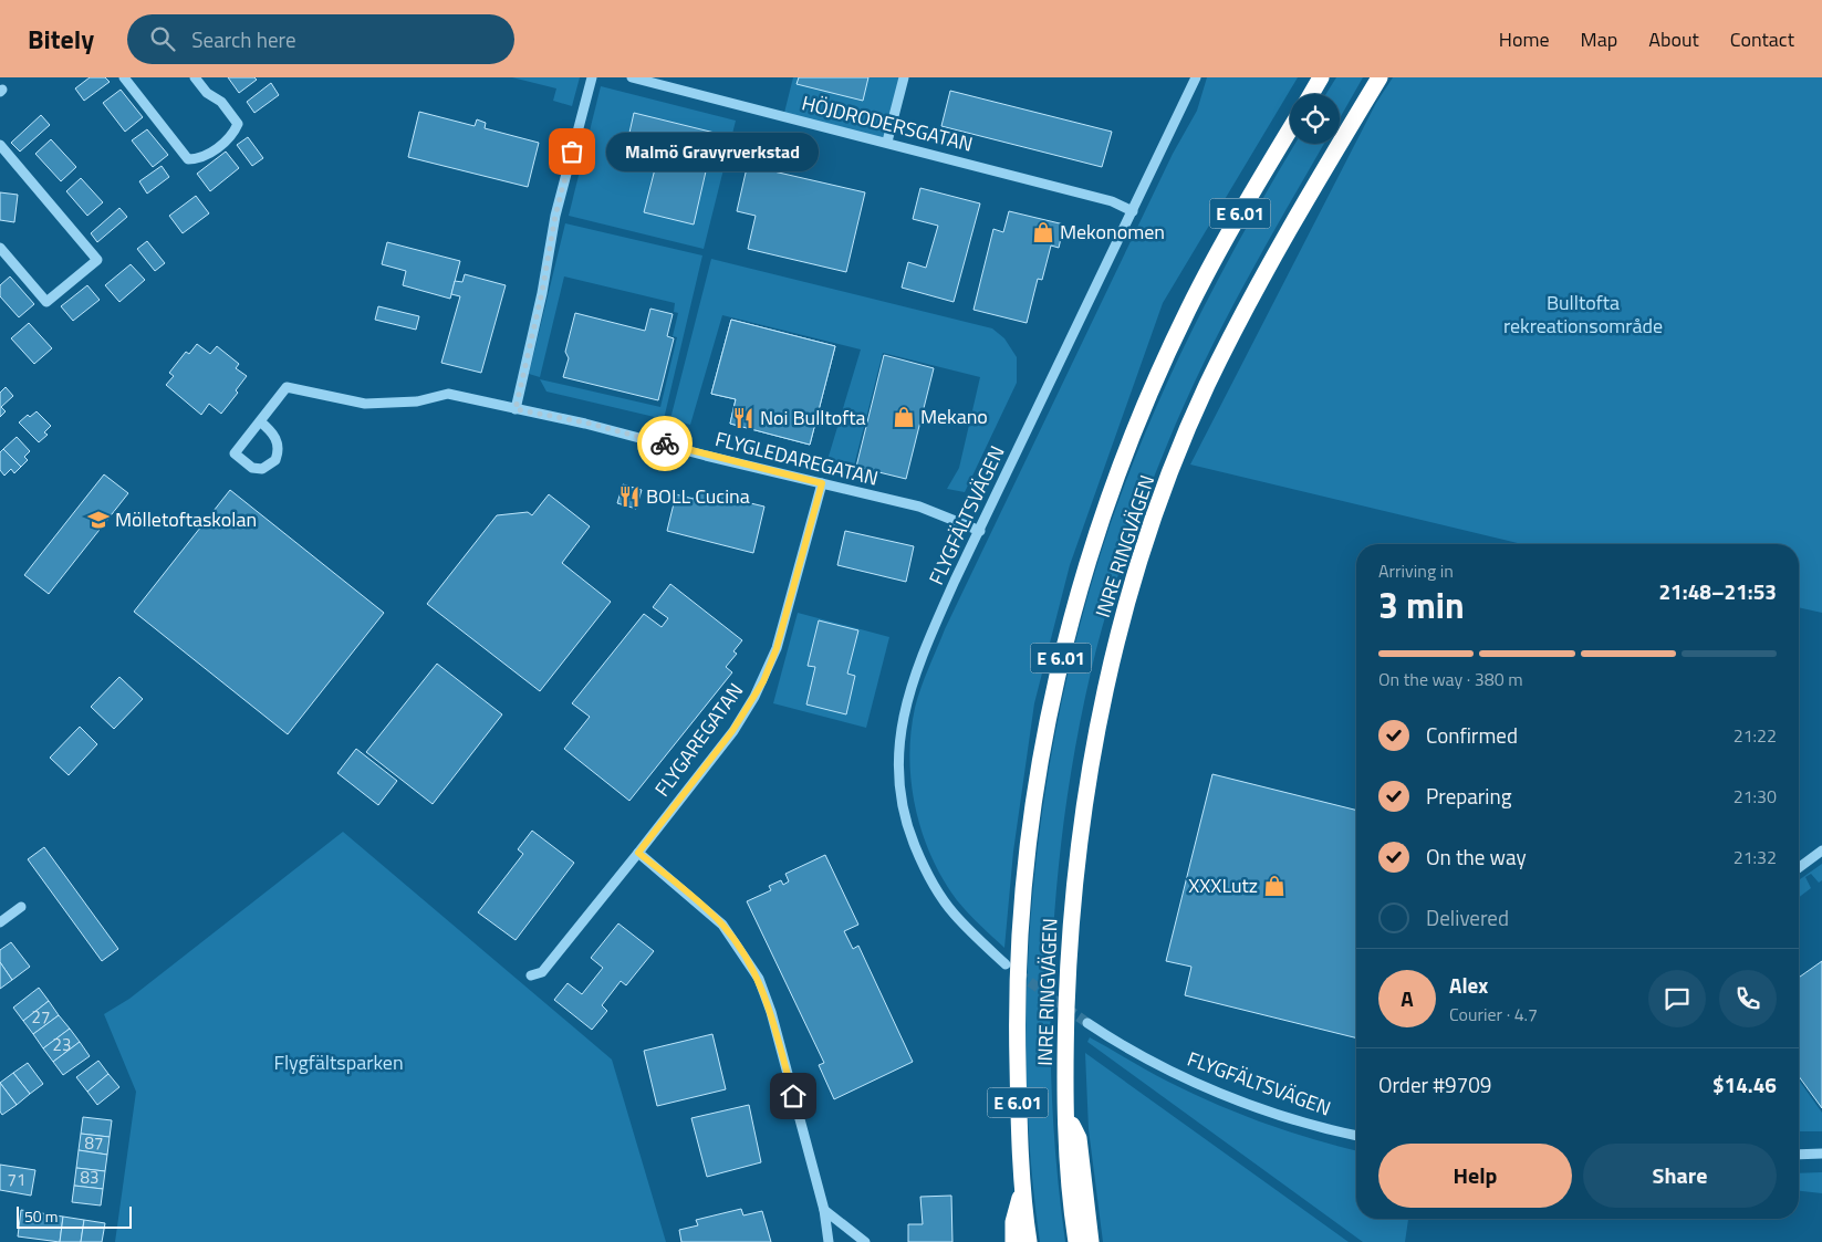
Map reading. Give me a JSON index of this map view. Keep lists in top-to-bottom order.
{
  "streets": {
    "highway": ["E 6.01", "INRE RINGVÄGEN"],
    "street": [
      "HÖJDRODERSGATAN",
      "FLYGLEDAREGATAN",
      "FLYGFÄLTSVÄGEN",
      "FLYGAREGATAN"
    ]
  },
  "crossings": [
    ["HÖJDRODERSGATAN", "FLYGFÄLTSVÄGEN"],
    ["FLYGLEDAREGATAN", "FLYGFÄLTSVÄGEN"],
    ["FLYGLEDAREGATAN", "FLYGAREGATAN"]
  ],
  "parks": ["Bulltofta rekreationsområde", "Flygfältsparken"],
  "places": {
    "other": ["Malmö Gravyrverkstad"],
    "shop": ["Mekonomen", "Mekano", "XXXLutz"],
    "restaurant": ["Noi Bulltofta", "BOLL Cucina"],
    "school or university": ["Mölletoftaskolan"]
  },
  "house_numbers": [
    "27",
    "23",
    "87",
    "83",
    "71"
  ],
  "scale_bar": "50 m",
  "page": {
    "header": "Bitely",
    "search": "Search here",
    "nav": [
      "Home",
      "Map",
      "About",
      "Contact"
    ],
    "bubble": "Malmö Gravyrverkstad",
    "heading": ["3 min", "Arriving in", "21:48–21:53"],
    "panel": [
      "Alex",
      "Courier · 4.7",
      "Order #9709",
      "$14.46"
    ],
    "bar": "On the way · 380 m",
    "list": [
      ["Confirmed", "21:22"],
      ["Preparing", "21:30"],
      ["On the way", "21:32"],
      "Delivered"
    ],
    "round": "A",
    "buttons": ["Help", "Share"],
    "scale": "50 m"
  }
}
